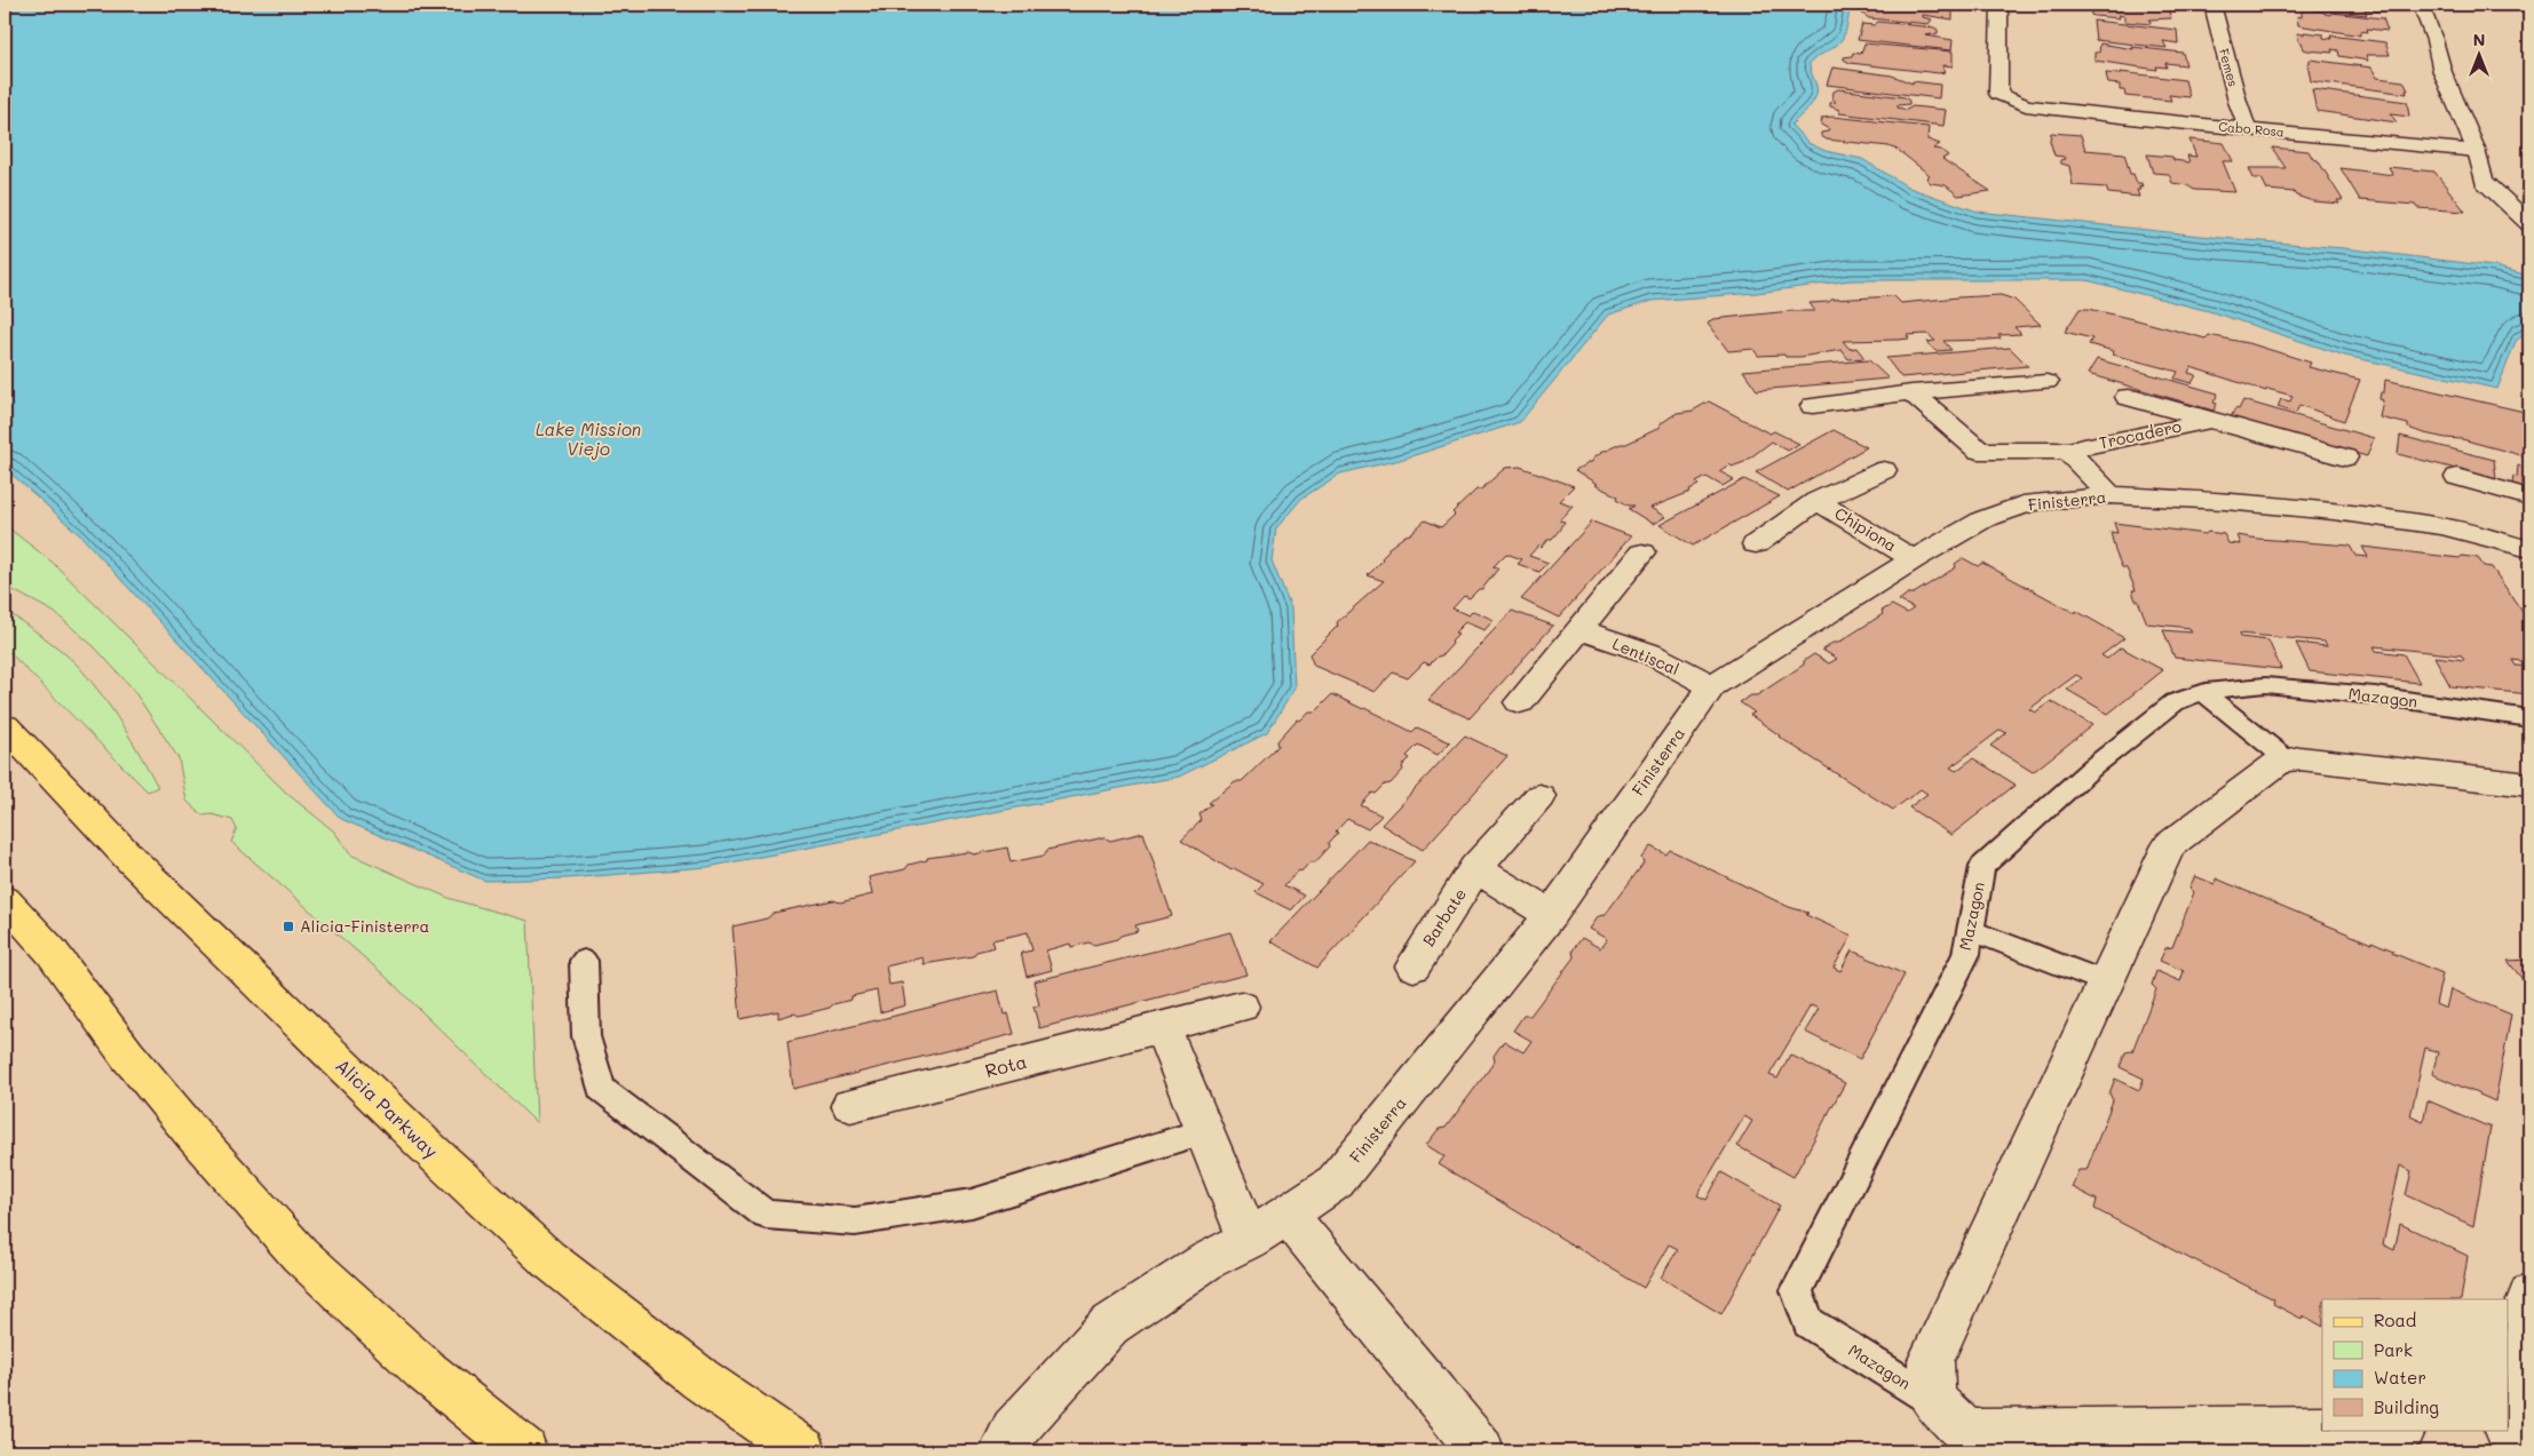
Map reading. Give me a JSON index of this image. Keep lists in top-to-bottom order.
{
  "streets": {
    "main road": ["Alicia Parkway"],
    "street": [
      "Femes",
      "Cabo Rosa",
      "Trocadero",
      "Finisterra",
      "Chipiona",
      "Lentiscal",
      "Mazagon",
      "Barbate",
      "Rota"
    ]
  },
  "crossings": [
    ["Femes", "Cabo Rosa"],
    ["Trocadero", "Finisterra"],
    ["Finisterra", "Chipiona"],
    ["Finisterra", "Lentiscal"]
  ],
  "water": ["Lake Mission Viejo"],
  "places": {
    "transit": ["Alicia-Finisterra"]
  },
  "legend": [
    "Road",
    "Park",
    "Water",
    "Building"
  ],
  "north": "top"
}
